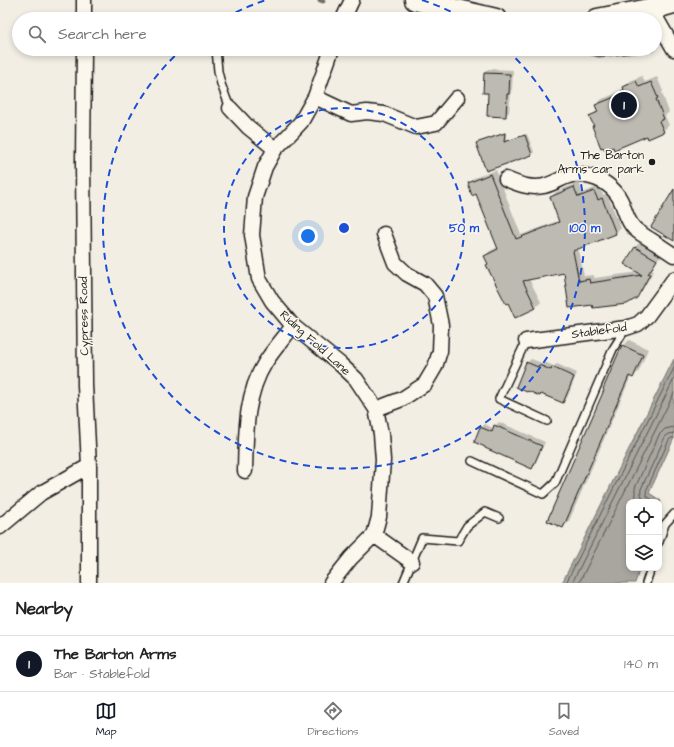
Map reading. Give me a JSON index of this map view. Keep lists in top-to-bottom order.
{
  "streets": {
    "street": ["Cypress Road", "Stablefold", "Riding Fold Lane"]
  },
  "places": ["The Barton Arms car park"],
  "page": {
    "search": "Search here",
    "pins": "1",
    "heading": "Nearby",
    "list": [
      {
        "mark": "1",
        "name": "The Barton Arms",
        "note": "Bar · Stablefold",
        "value": "140 m"
      }
    ],
    "nav": ["Map", "Directions", "Saved"]
  },
  "rings": ["50 m", "100 m"]
}
